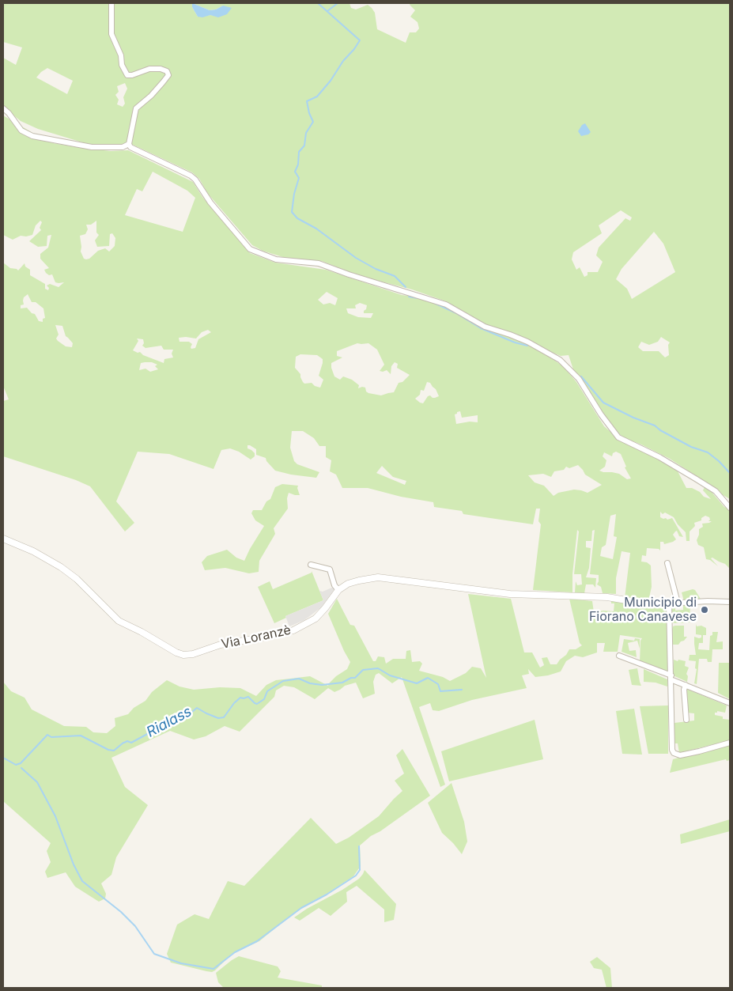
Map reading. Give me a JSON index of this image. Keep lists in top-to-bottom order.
{
  "streets": {
    "street": ["Via Loranzè"]
  },
  "water": ["Rialass"],
  "places": ["Municipio di Fiorano Canavese"]
}
